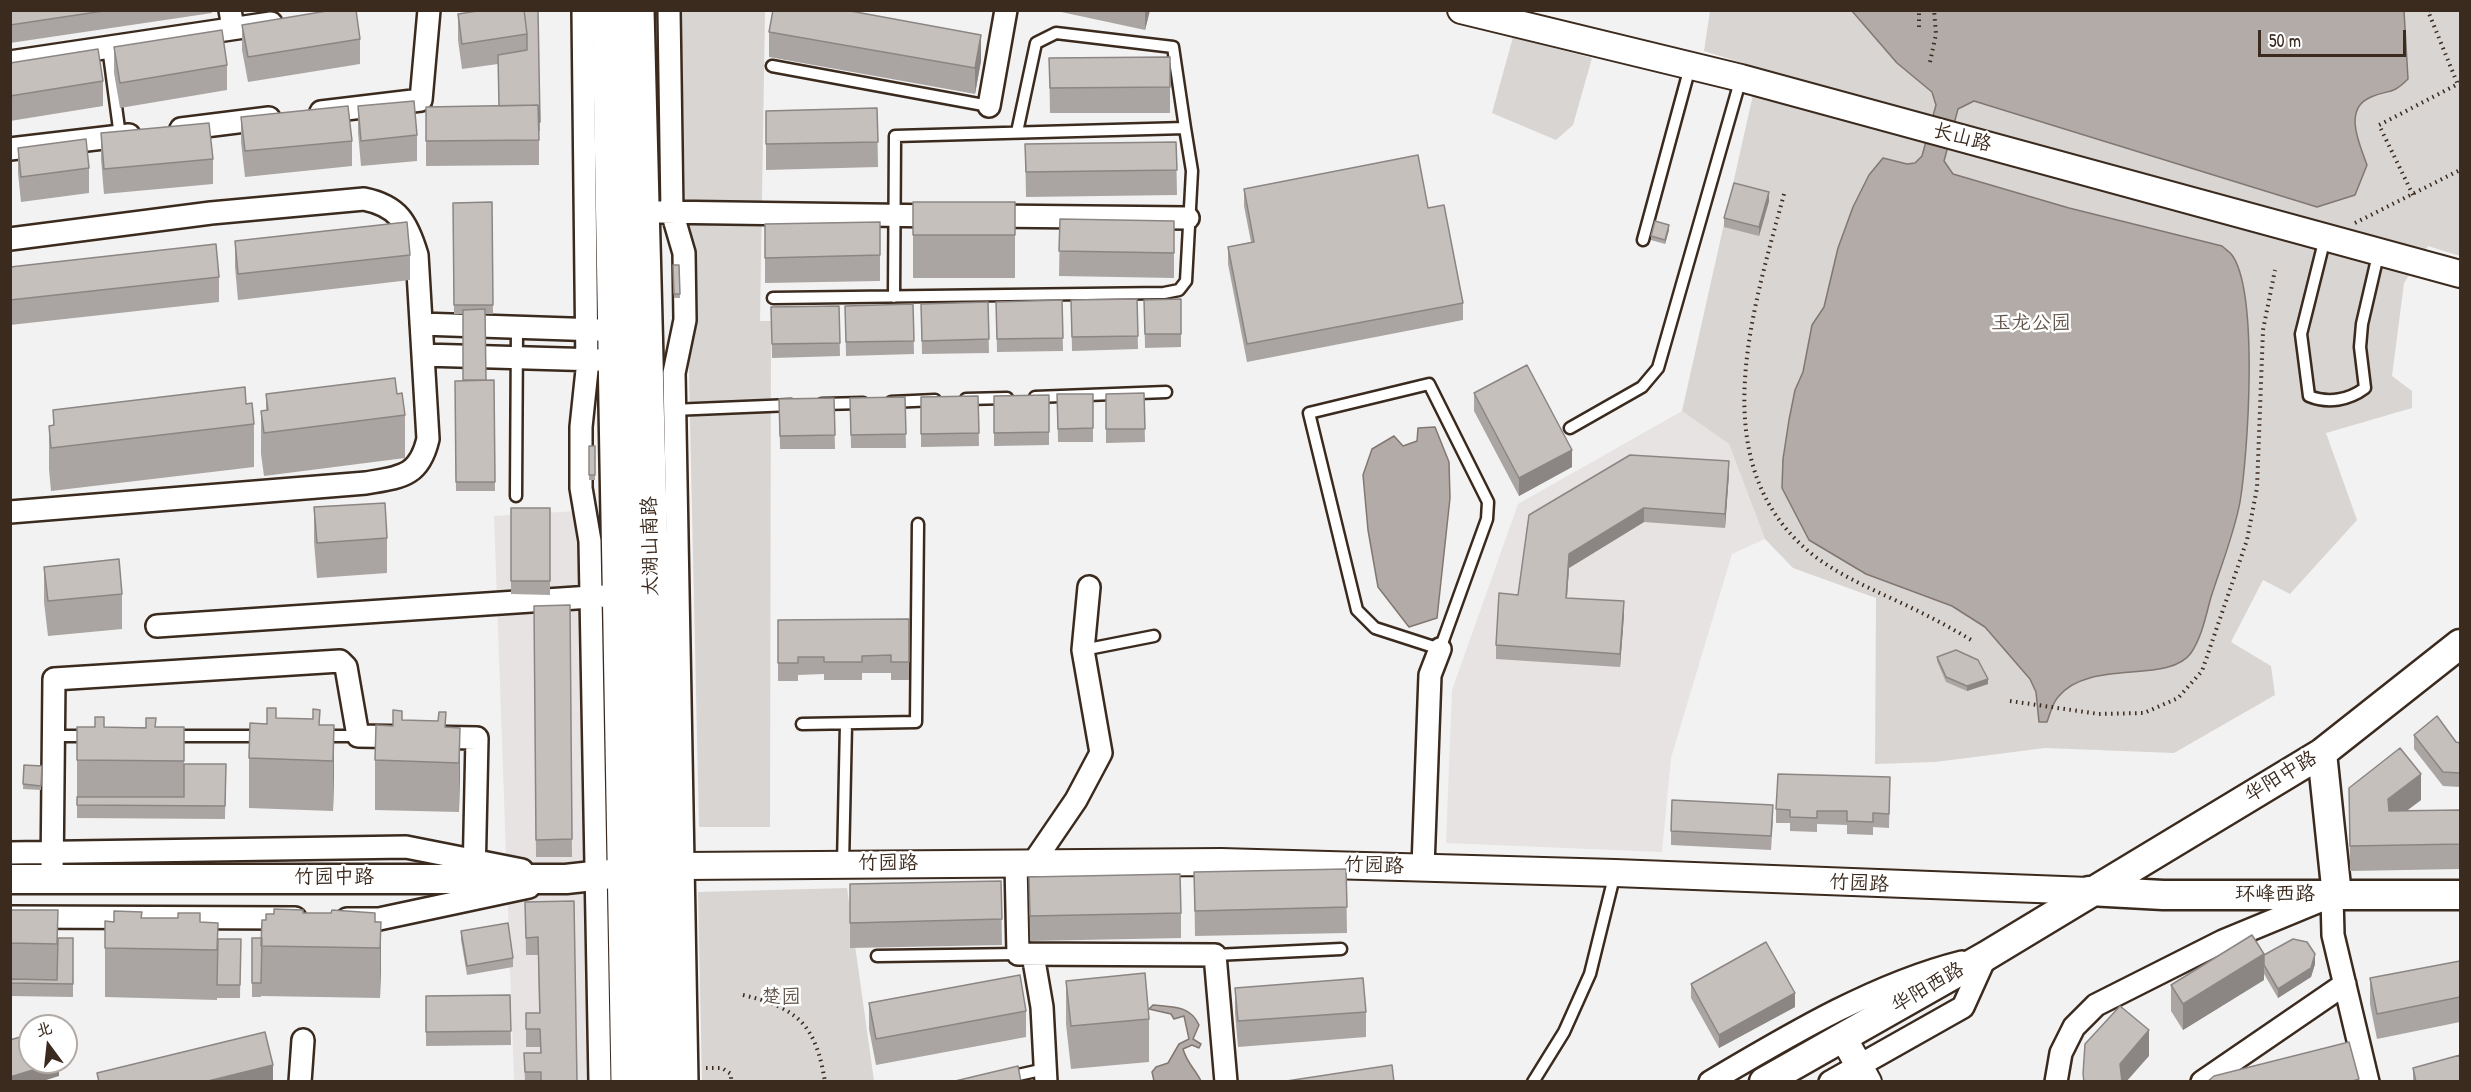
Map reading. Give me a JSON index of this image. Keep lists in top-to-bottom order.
{
  "streets": {
    "main road": [
      "太湖山南路",
      "华阳中路",
      "竹园中路",
      "环峰西路",
      "华阳西路"
    ],
    "street": ["长山路", "竹园路"]
  },
  "crossings": [
    ["太湖山南路", "竹园路"],
    ["太湖山南路", "竹园中路"],
    ["华阳中路", "竹园路"],
    ["华阳中路", "环峰西路"],
    ["华阳中路", "华阳西路"],
    ["竹园路", "竹园中路"],
    ["竹园路", "环峰西路"],
    ["竹园路", "华阳西路"],
    ["环峰西路", "华阳西路"]
  ],
  "parks": ["玉龙公园", "楚园"],
  "scale_bar": "50 m",
  "north": "top"
}
